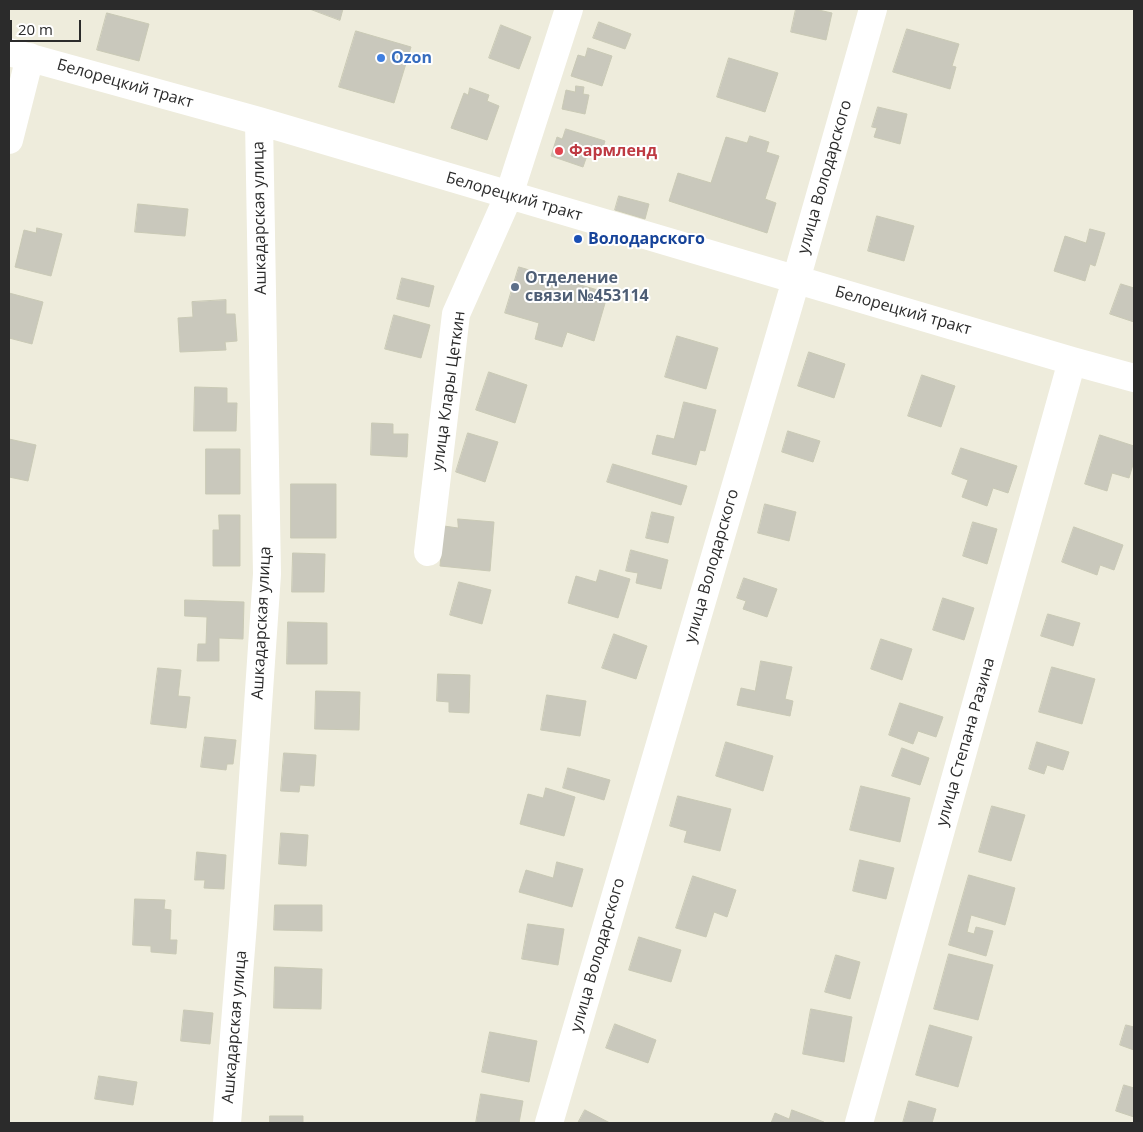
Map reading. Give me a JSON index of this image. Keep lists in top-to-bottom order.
{
  "streets": {
    "street": [
      "Белорецкий тракт",
      "улица Володарского",
      "Ашкадарская улица",
      "улица Клары Цеткин",
      "улица Степана Разина"
    ]
  },
  "crossings": [
    ["Белорецкий тракт", "улица Володарского"],
    ["Белорецкий тракт", "Ашкадарская улица"],
    ["Белорецкий тракт", "улица Клары Цеткин"],
    ["Белорецкий тракт", "улица Степана Разина"]
  ],
  "places": [
    "Ozon",
    "Фармленд",
    "Володарского",
    "Отделение связи №453114"
  ],
  "scale_bar": "20 m"
}
